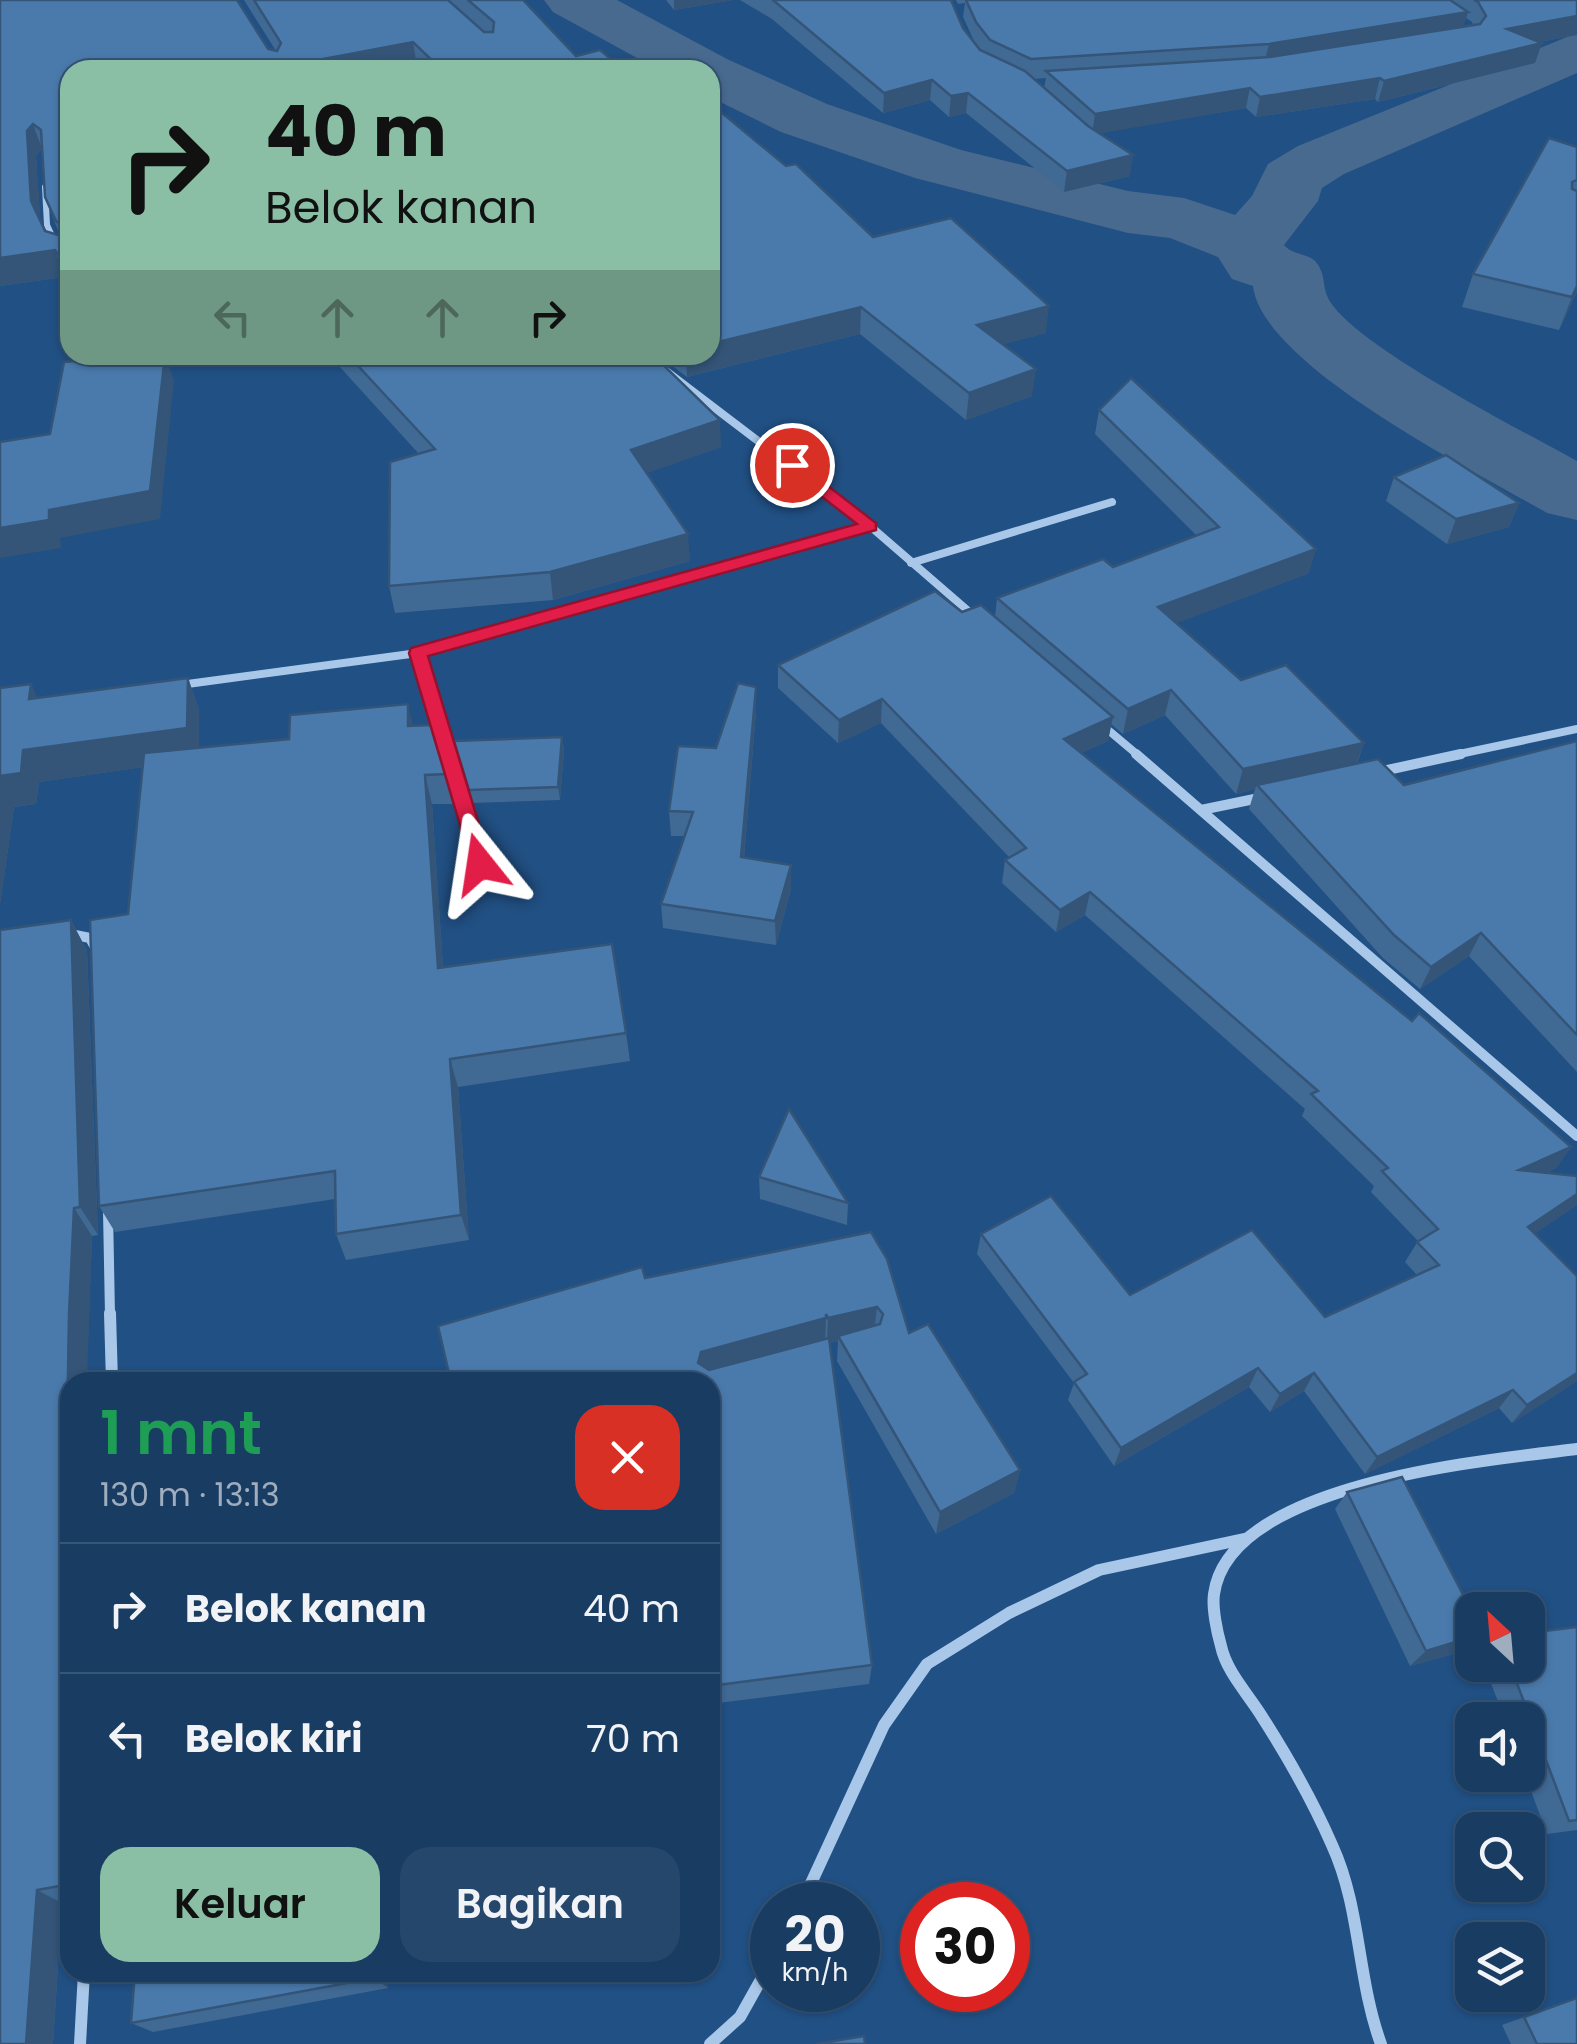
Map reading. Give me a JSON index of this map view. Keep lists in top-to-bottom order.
{
  "north": "top left",
  "page": {
    "turn": ["40 m", "Belok kanan"],
    "heading": ["1 mnt", "130 m · 13:13"],
    "list": [
      {
        "name": "Belok kanan",
        "value": "40 m"
      },
      {
        "name": "Belok kiri",
        "value": "70 m"
      }
    ],
    "buttons": ["Keluar", "Bagikan"],
    "speed": "20 km/h",
    "limit": "30"
  }
}
